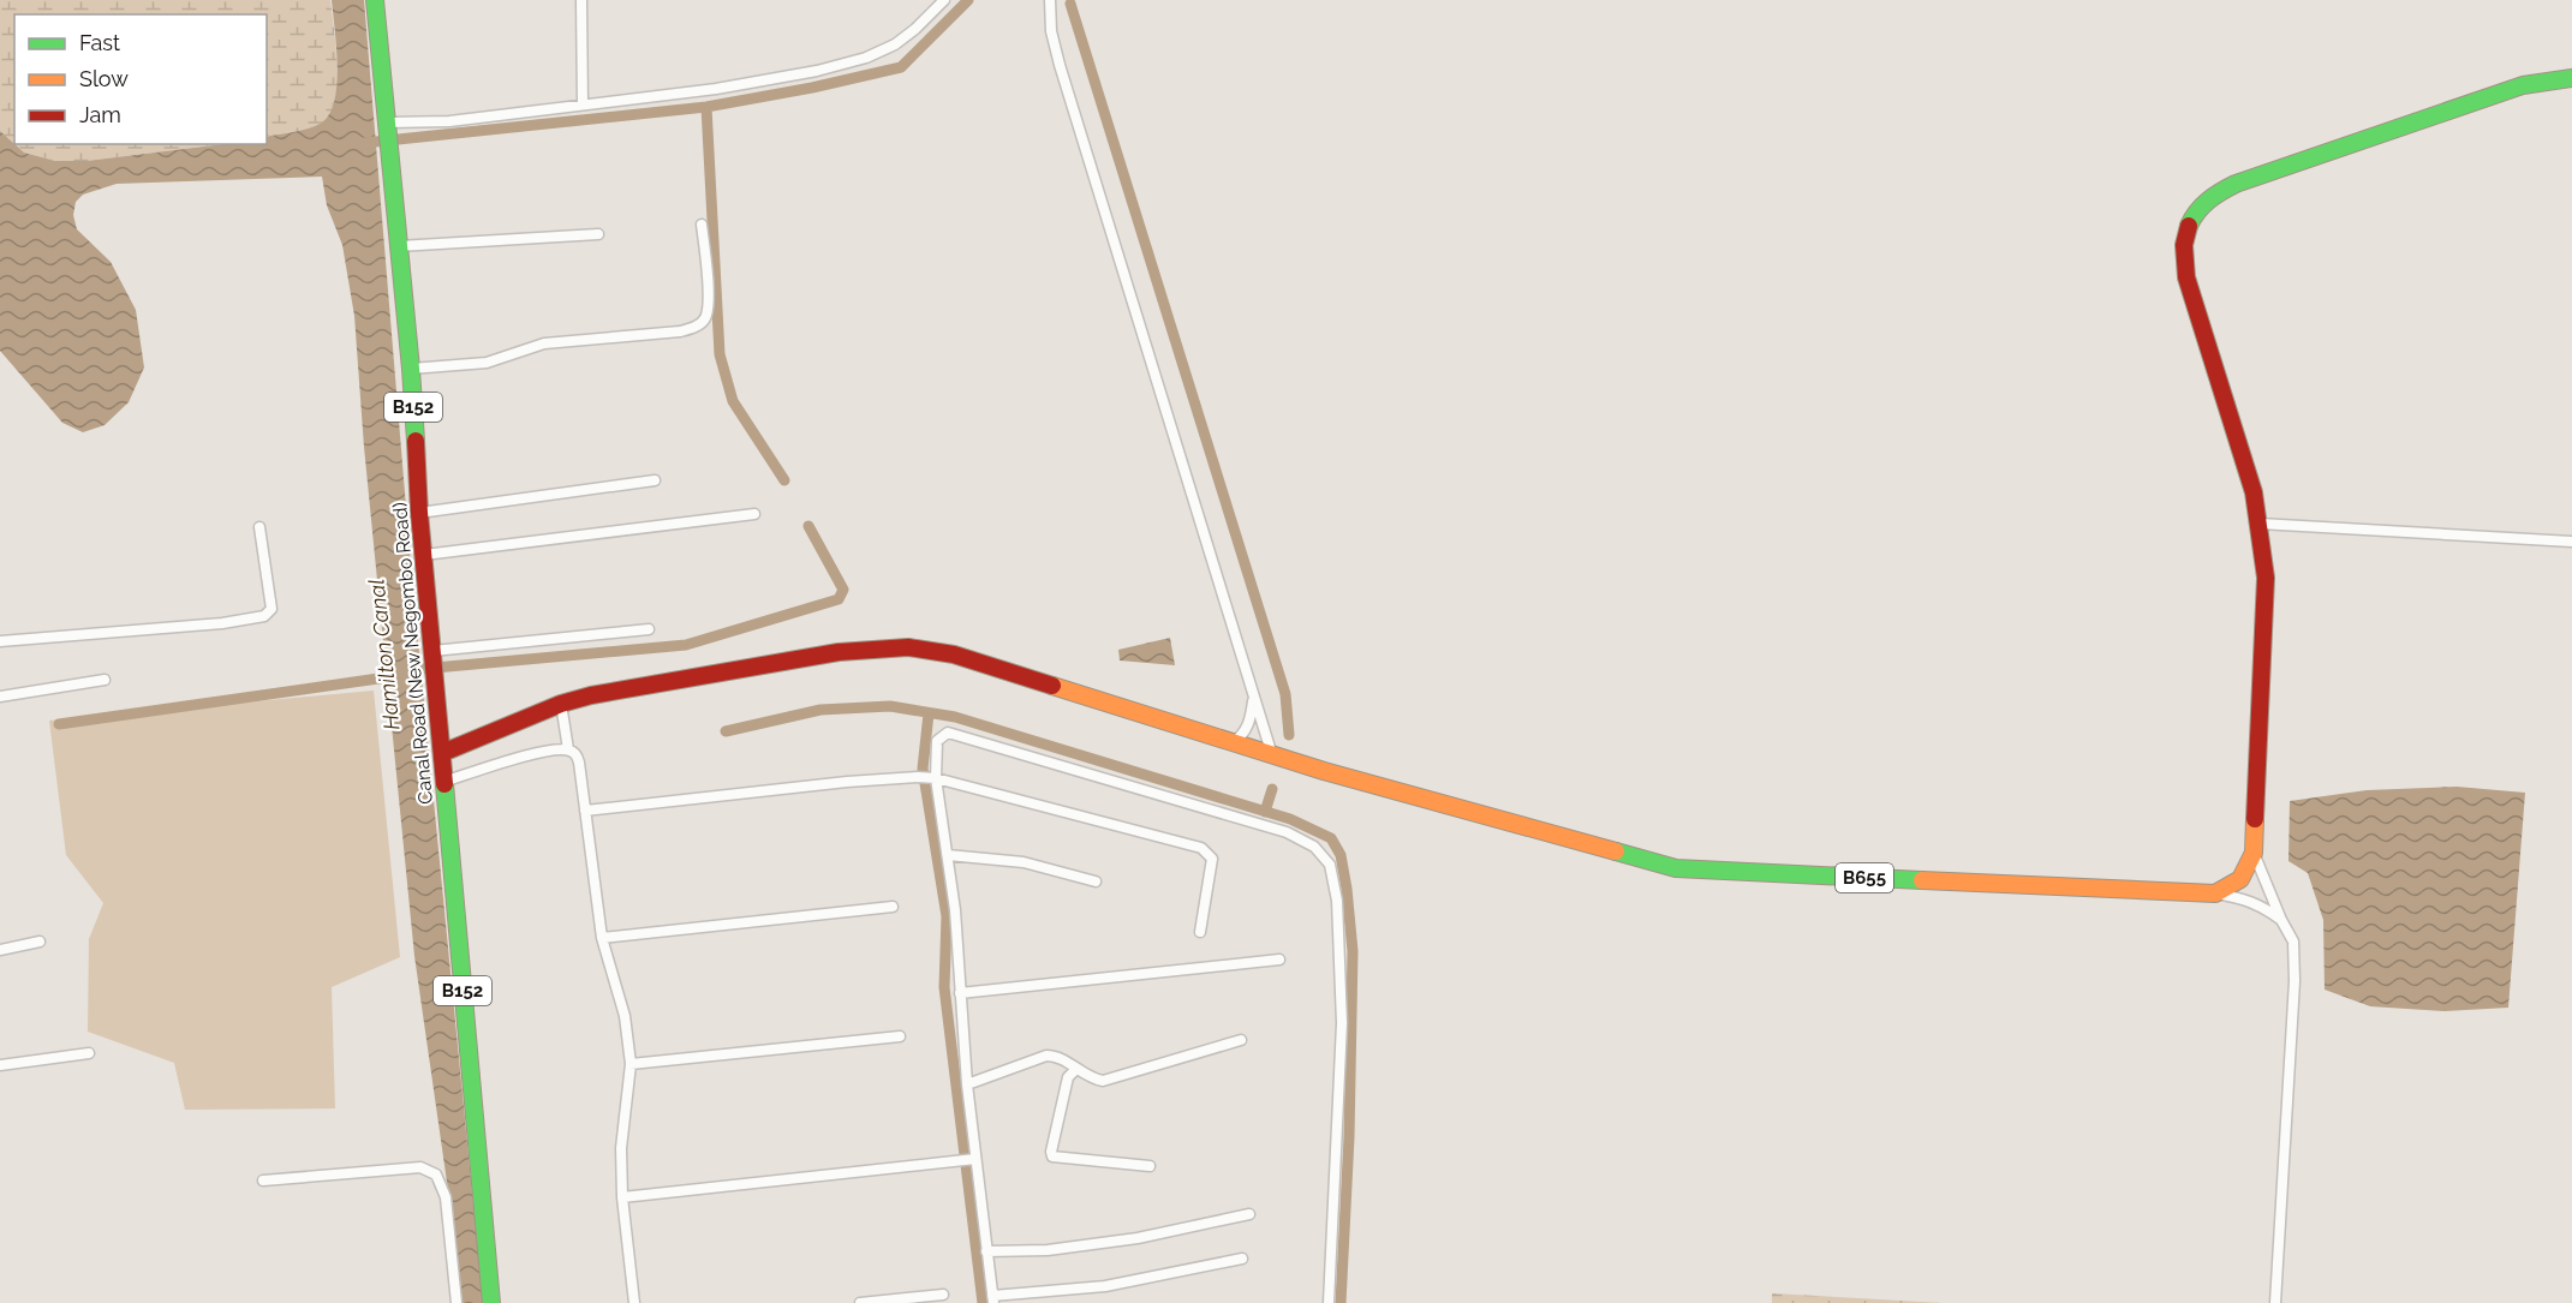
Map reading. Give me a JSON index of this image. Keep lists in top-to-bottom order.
{
  "streets": {
    "main road": ["B152", "Canal Road (New Negombo Road)", "B655"]
  },
  "crossings": [
    ["Canal Road (New Negombo Road)", "B655"]
  ],
  "water": ["Hamilton Canal"],
  "legend": ["Fast", "Slow", "Jam"]
}
